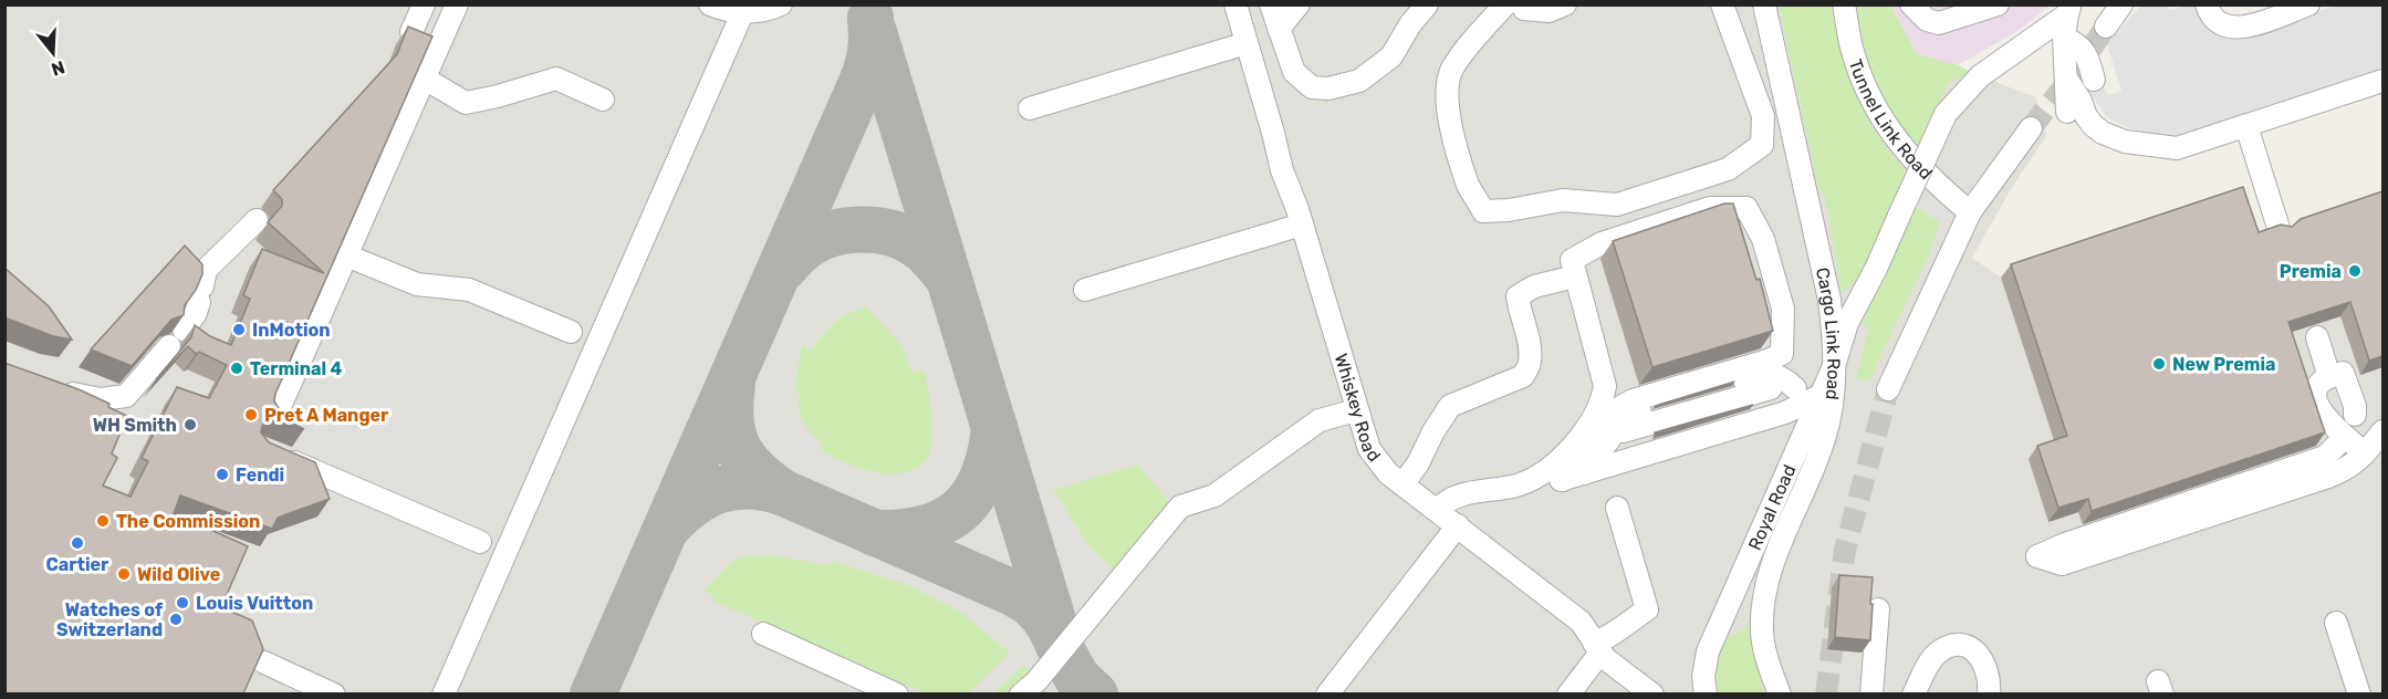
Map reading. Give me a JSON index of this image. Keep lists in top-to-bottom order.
{
  "streets": {
    "lane": [
      "Tunnel Link Road",
      "Cargo Link Road",
      "Whiskey Road",
      "Royal Road"
    ]
  },
  "crossings": [
    ["Cargo Link Road", "Royal Road"]
  ],
  "places": [
    "Premia",
    "InMotion",
    "New Premia",
    "Terminal 4",
    "Pret A Manger",
    "WH Smith",
    "Fendi",
    "The Commission",
    "Cartier",
    "Wild Olive",
    "Louis Vuitton",
    "Watches of Switzerland"
  ],
  "north": "bottom"
}
